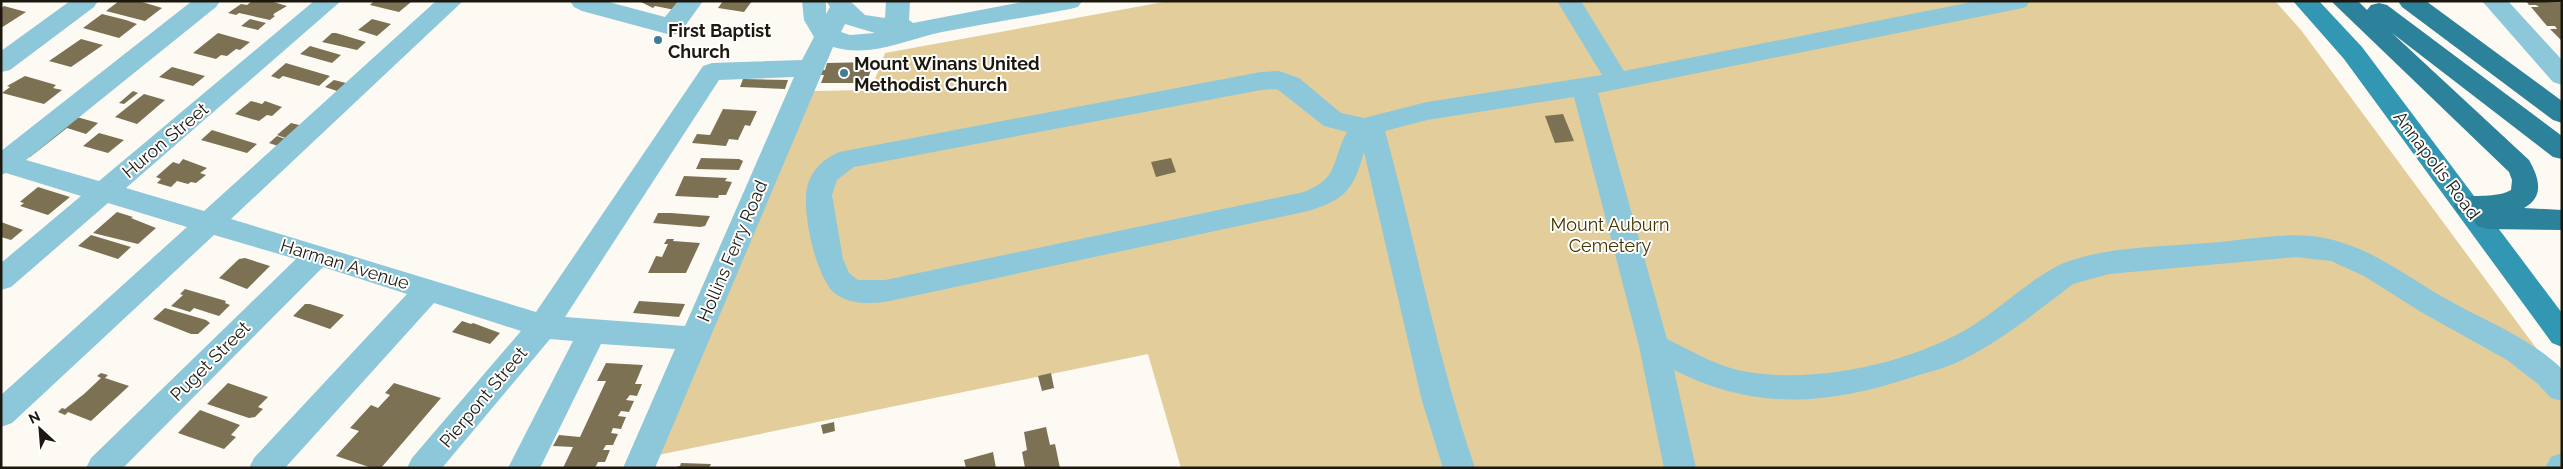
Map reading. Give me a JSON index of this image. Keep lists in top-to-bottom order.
{
  "streets": {
    "main road": ["Annapolis Road"],
    "street": [
      "Huron Street",
      "Hollins Ferry Road",
      "Harman Avenue",
      "Puget Street",
      "Pierpont Street"
    ]
  },
  "crossings": [
    ["Huron Street", "Harman Avenue"],
    ["Hollins Ferry Road", "Harman Avenue"],
    ["Hollins Ferry Road", "Pierpont Street"],
    ["Harman Avenue", "Puget Street"],
    ["Harman Avenue", "Pierpont Street"]
  ],
  "parks": ["Mount Auburn Cemetery"],
  "places": ["First Baptist Church", "Mount Winans United Methodist Church"],
  "north": "top left"
}
